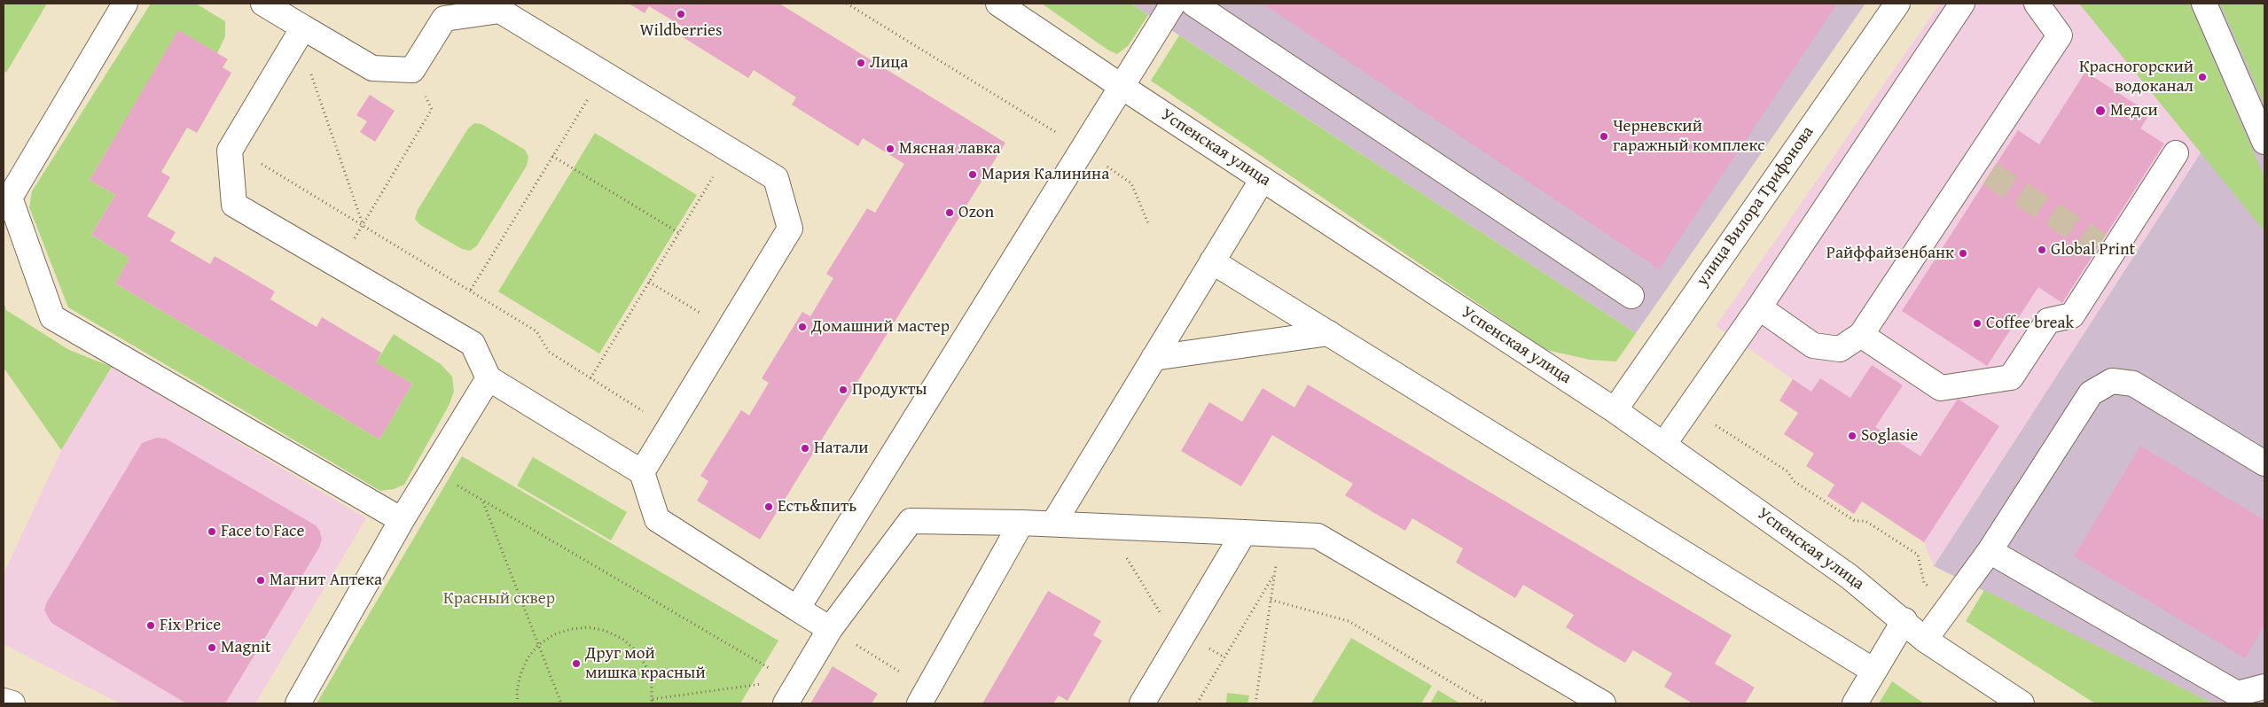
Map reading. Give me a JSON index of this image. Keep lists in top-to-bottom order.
{
  "streets": {
    "street": ["Успенская улица", "улица Вилора Трифонова"]
  },
  "crossings": [
    ["Успенская улица", "улица Вилора Трифонова"]
  ],
  "parks": ["Красный сквер"],
  "places": [
    "Wildberries",
    "Лица",
    "Красногорский водоканал",
    "Медси",
    "Черневский гаражный комплекс",
    "Мясная лавка",
    "Мария Калинина",
    "Ozon",
    "Global Print",
    "Райффайзенбанк",
    "Coffee break",
    "Домашний мастер",
    "Продукты",
    "Soglasie",
    "Натали",
    "Есть&пить",
    "Face to Face",
    "Магнит Аптека",
    "Fix Price",
    "Magnit",
    "Друг мой мишка красный"
  ]
}
